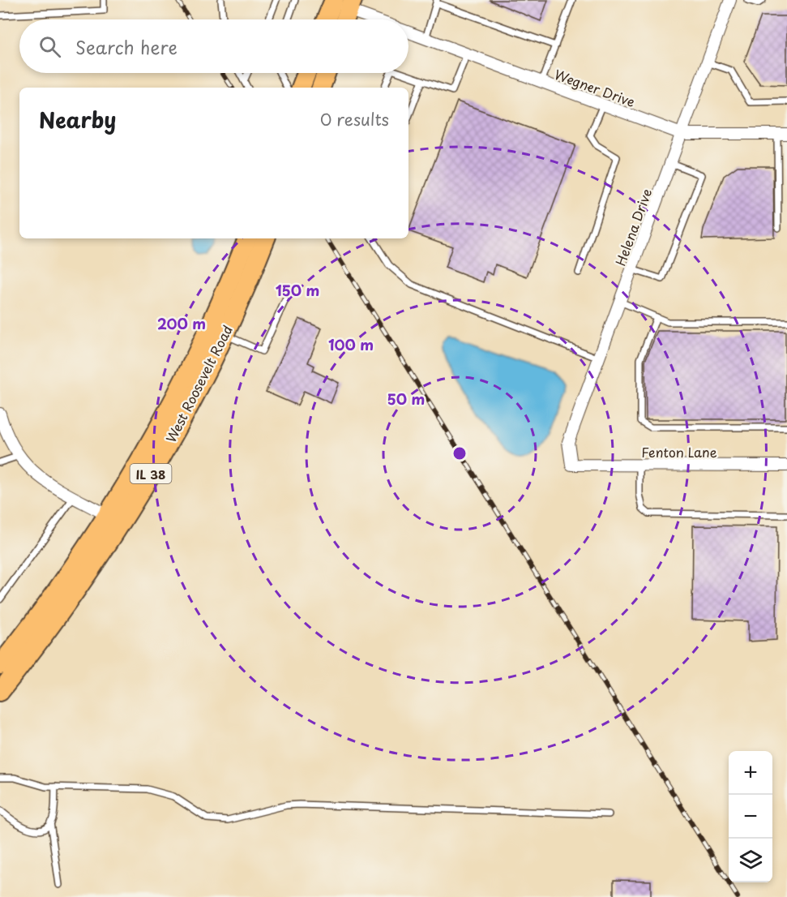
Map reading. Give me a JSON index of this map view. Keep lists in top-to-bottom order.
{
  "streets": {
    "main road": ["West Roosevelt Road", "IL 38"],
    "street": ["Wegner Drive", "Helena Drive", "Fenton Lane"]
  },
  "crossings": [
    ["Wegner Drive", "Helena Drive"],
    ["Helena Drive", "Fenton Lane"]
  ],
  "page": {
    "search": "Search here",
    "heading": ["Nearby", "0 results"],
    "map_buttons": ["+", "−"]
  },
  "rings": [
    "150 m",
    "200 m",
    "100 m",
    "50 m"
  ]
}
